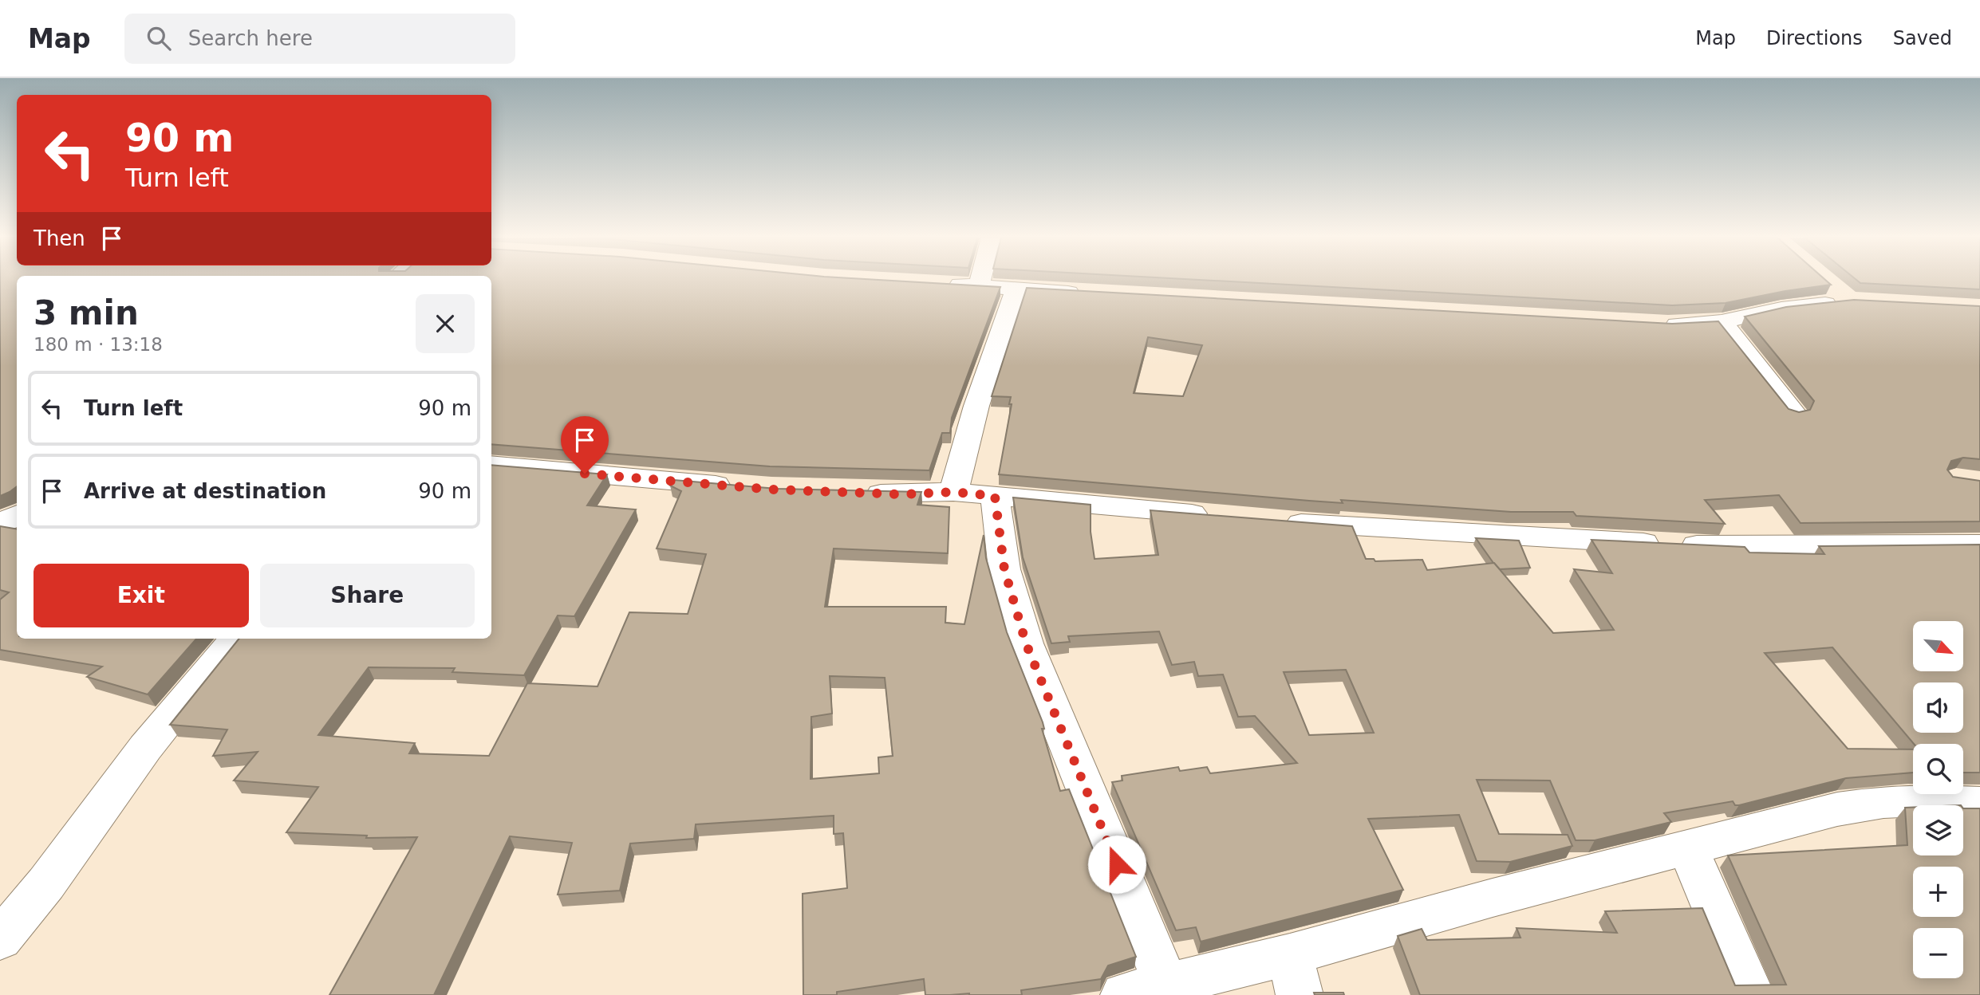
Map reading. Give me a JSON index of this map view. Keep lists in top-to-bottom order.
{
  "north": "bottom right",
  "page": {
    "header": "Map",
    "search": "Search here",
    "nav": ["Map", "Directions", "Saved"],
    "turn": ["90 m", "Turn left"],
    "then": "Then",
    "heading": ["3 min", "180 m · 13:18"],
    "list": [
      {
        "name": "Turn left",
        "value": "90 m"
      },
      {
        "name": "Arrive at destination",
        "value": "90 m"
      }
    ],
    "buttons": ["Exit", "Share"],
    "map_buttons": ["+", "−"]
  }
}
